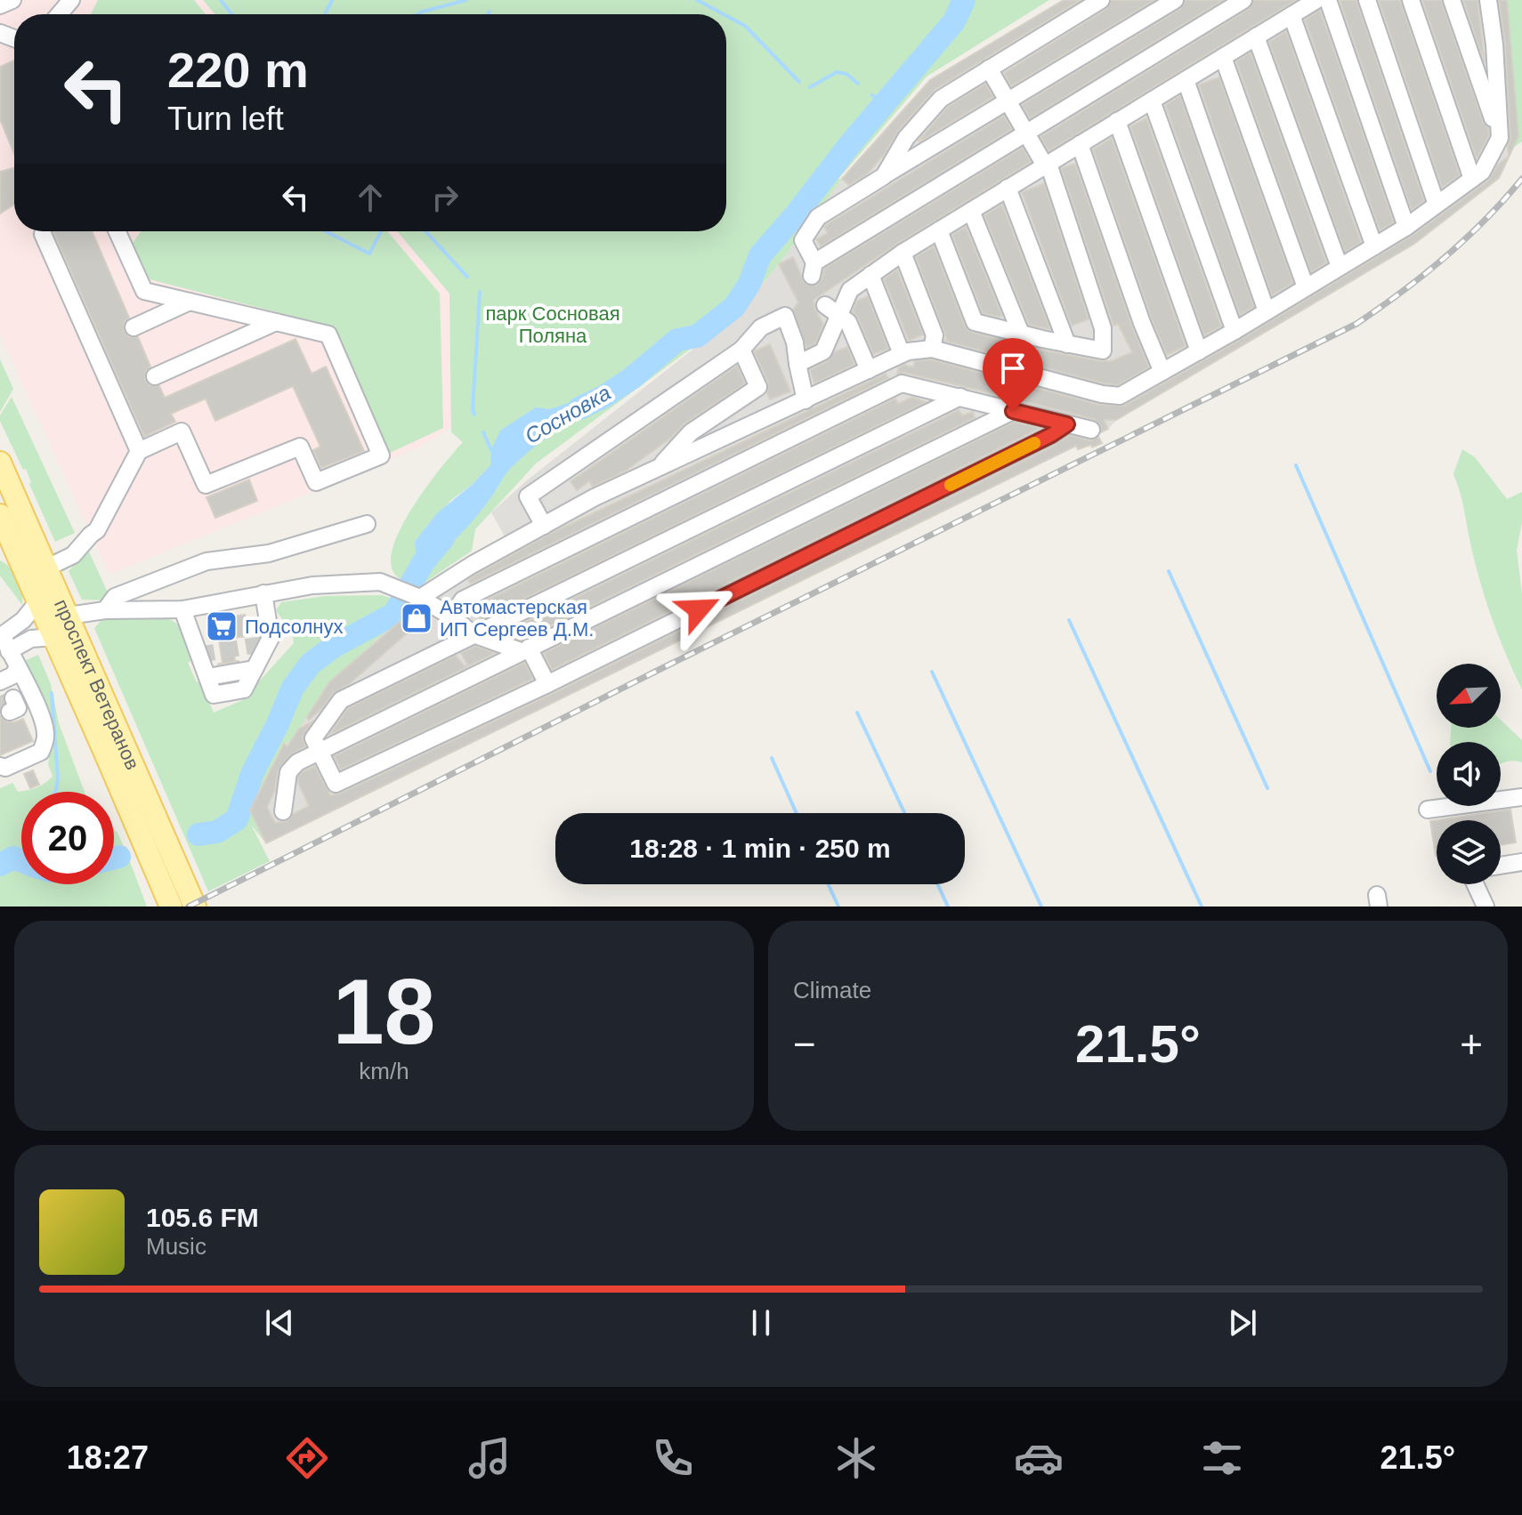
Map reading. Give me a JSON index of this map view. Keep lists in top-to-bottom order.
{
  "streets": {
    "main road": ["проспект Ветеранов"]
  },
  "water": ["Сосновка"],
  "parks": ["парк Сосновая Поляна"],
  "places": {
    "shop": ["Автомастерская ИП Сергеев Д.М."],
    "supermarket": ["Подсолнух"]
  },
  "north": "bottom left",
  "page": {
    "turn": ["220 m", "Turn left"],
    "limit": "20",
    "trip": "18:28 · 1 min · 250 m",
    "tile": [
      ["18", "km/h"],
      "Climate"
    ],
    "heat": ["−", "21.5°", "+"],
    "song": ["105.6 FM", "Music"],
    "tabs": ["18:27", "21.5°"]
  }
}
